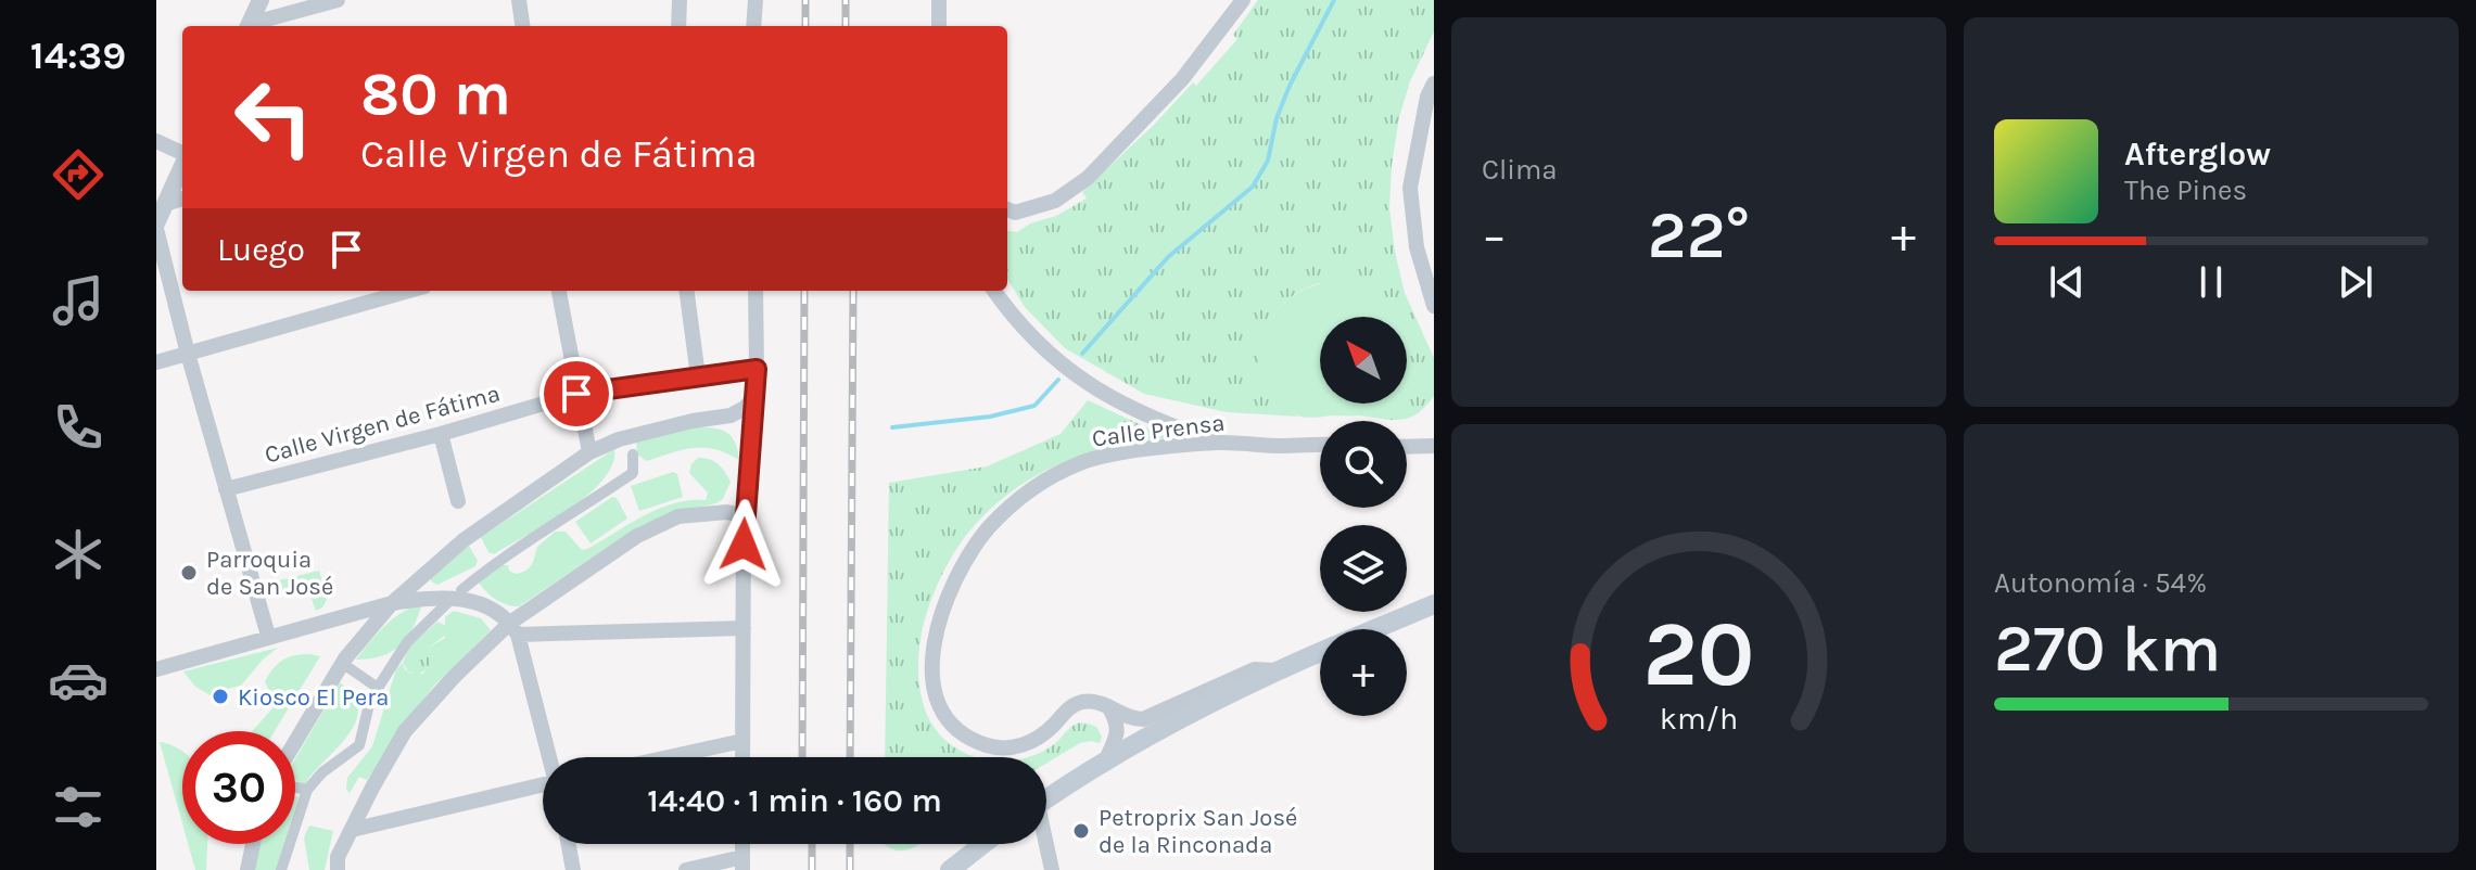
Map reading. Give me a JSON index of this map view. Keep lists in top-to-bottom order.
{
  "streets": {
    "street": ["Calle Virgen de Fátima", "Calle Prensa"]
  },
  "places": ["Parroquia de San José", "Kiosco El Pera", "Petroprix San José de la Rinconada"],
  "north": "top left",
  "page": {
    "tabs": "14:39",
    "tile": [
      "Clima",
      ["Autonomía · 54%", "270 km"]
    ],
    "turn": ["80 m", "Calle Virgen de Fátima"],
    "song": ["Afterglow", "The Pines"],
    "heat": ["−", "22°", "+"],
    "then": "Luego",
    "map_buttons": "+",
    "limit": "30",
    "trip": "14:40 · 1 min · 160 m",
    "gauge": ["20", "km/h"]
  }
}
